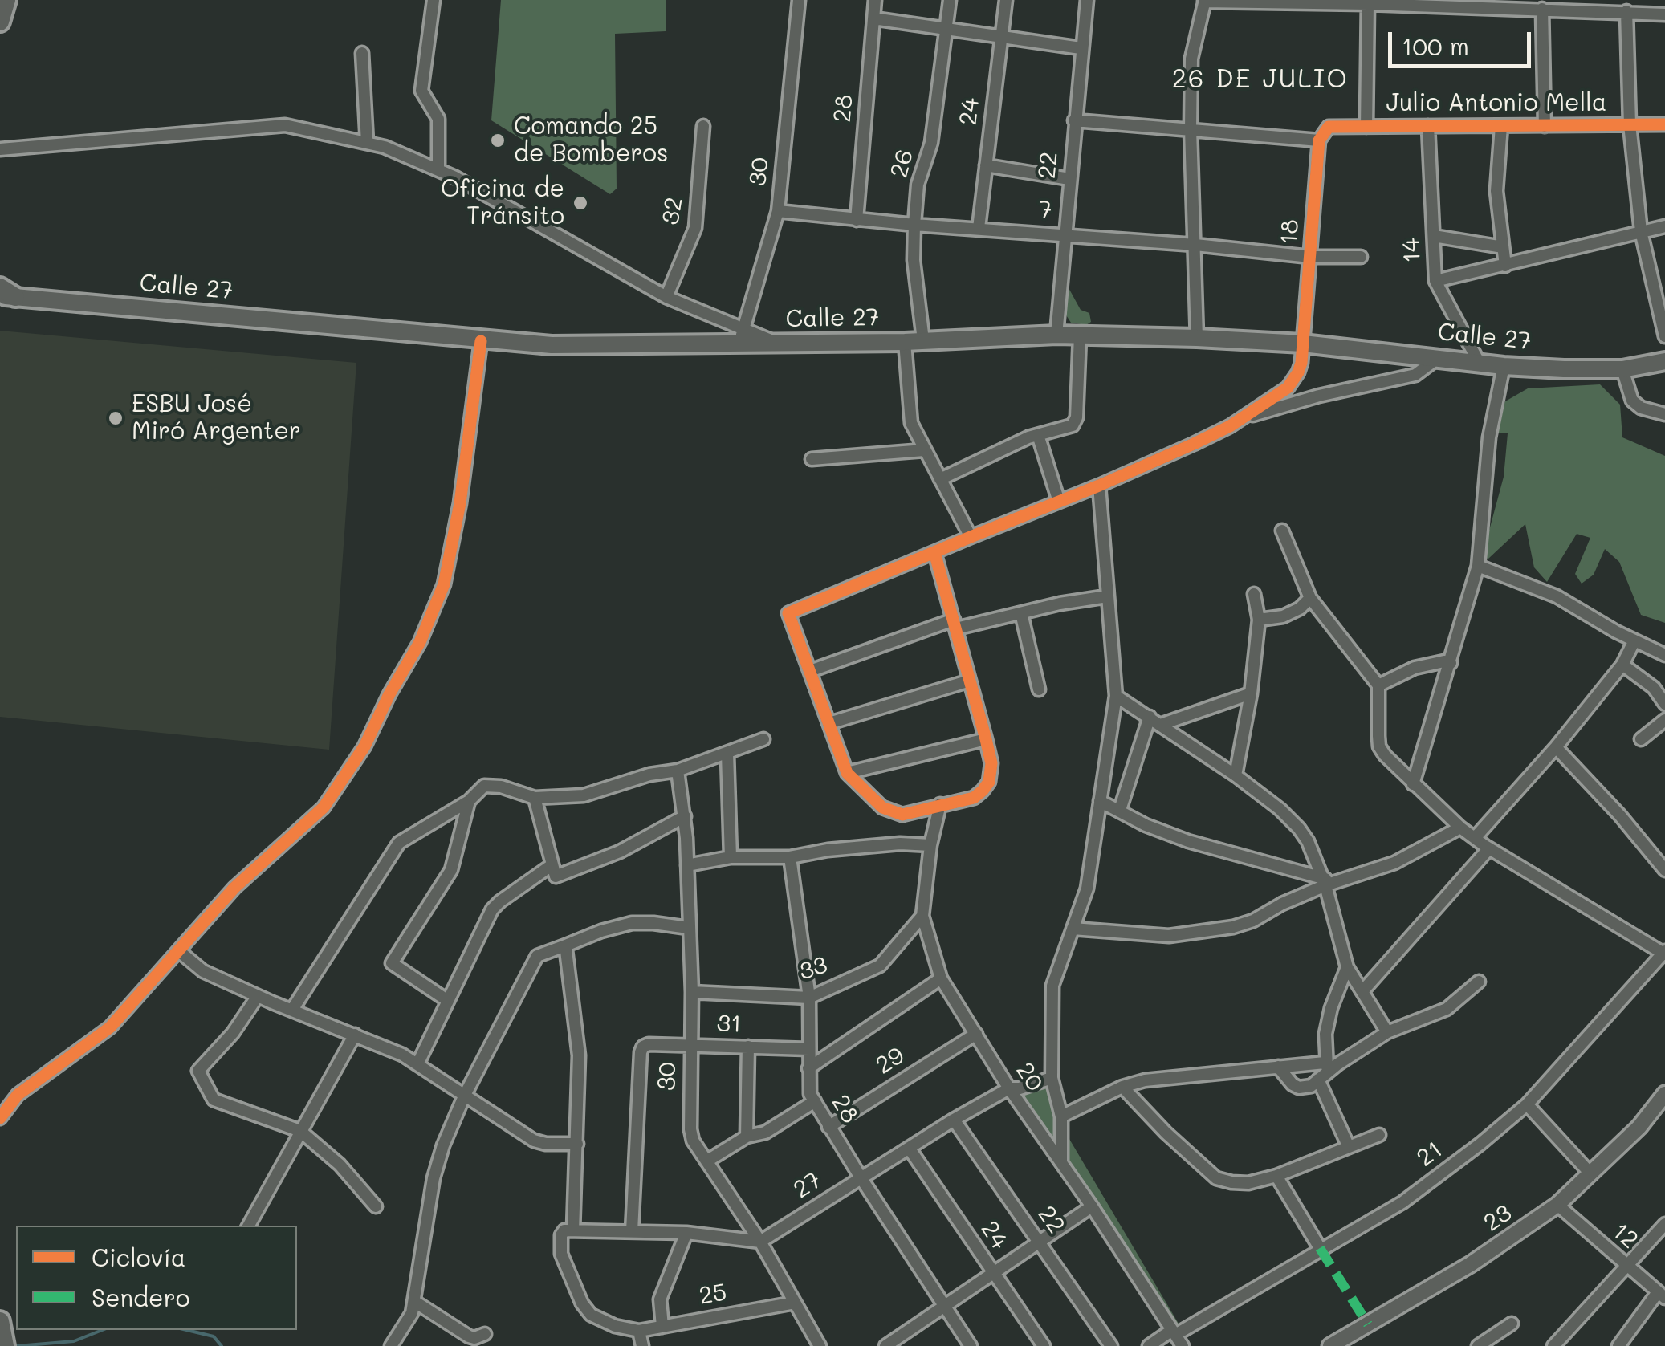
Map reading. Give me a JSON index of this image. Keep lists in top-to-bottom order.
{
  "streets": {
    "main road": ["Calle 27"],
    "street": [
      "Julio Antonio Mella",
      "28",
      "24",
      "26",
      "22",
      "30",
      "7",
      "32",
      "18",
      "14",
      "33",
      "31",
      "29",
      "20",
      "21",
      "27",
      "23",
      "12",
      "25"
    ]
  },
  "crossings": [
    ["Julio Antonio Mella", "18"],
    ["Julio Antonio Mella", "14"],
    ["28", "7"],
    ["28", "33"],
    ["28", "31"],
    ["28", "29"],
    ["28", "27"],
    ["24", "7"],
    ["24", "27"],
    ["26", "7"],
    ["26", "Calle 27"],
    ["22", "7"],
    ["22", "Calle 27"],
    ["22", "27"],
    ["30", "7"],
    ["30", "Calle 27"],
    ["30", "33"],
    ["30", "31"],
    ["30", "27"],
    ["30", "25"],
    ["7", "18"],
    ["18", "Calle 27"],
    ["14", "Calle 27"],
    ["33", "20"],
    ["29", "20"],
    ["20", "21"],
    ["20", "27"],
    ["23", "12"]
  ],
  "districts": ["26 DE JULIO"],
  "places": ["Comando 25 de Bomberos", "Oficina de Tránsito", "ESBU José Miró Argenter"],
  "legend": ["Ciclovía", "Sendero"],
  "scale_bar": "100 m"
}
